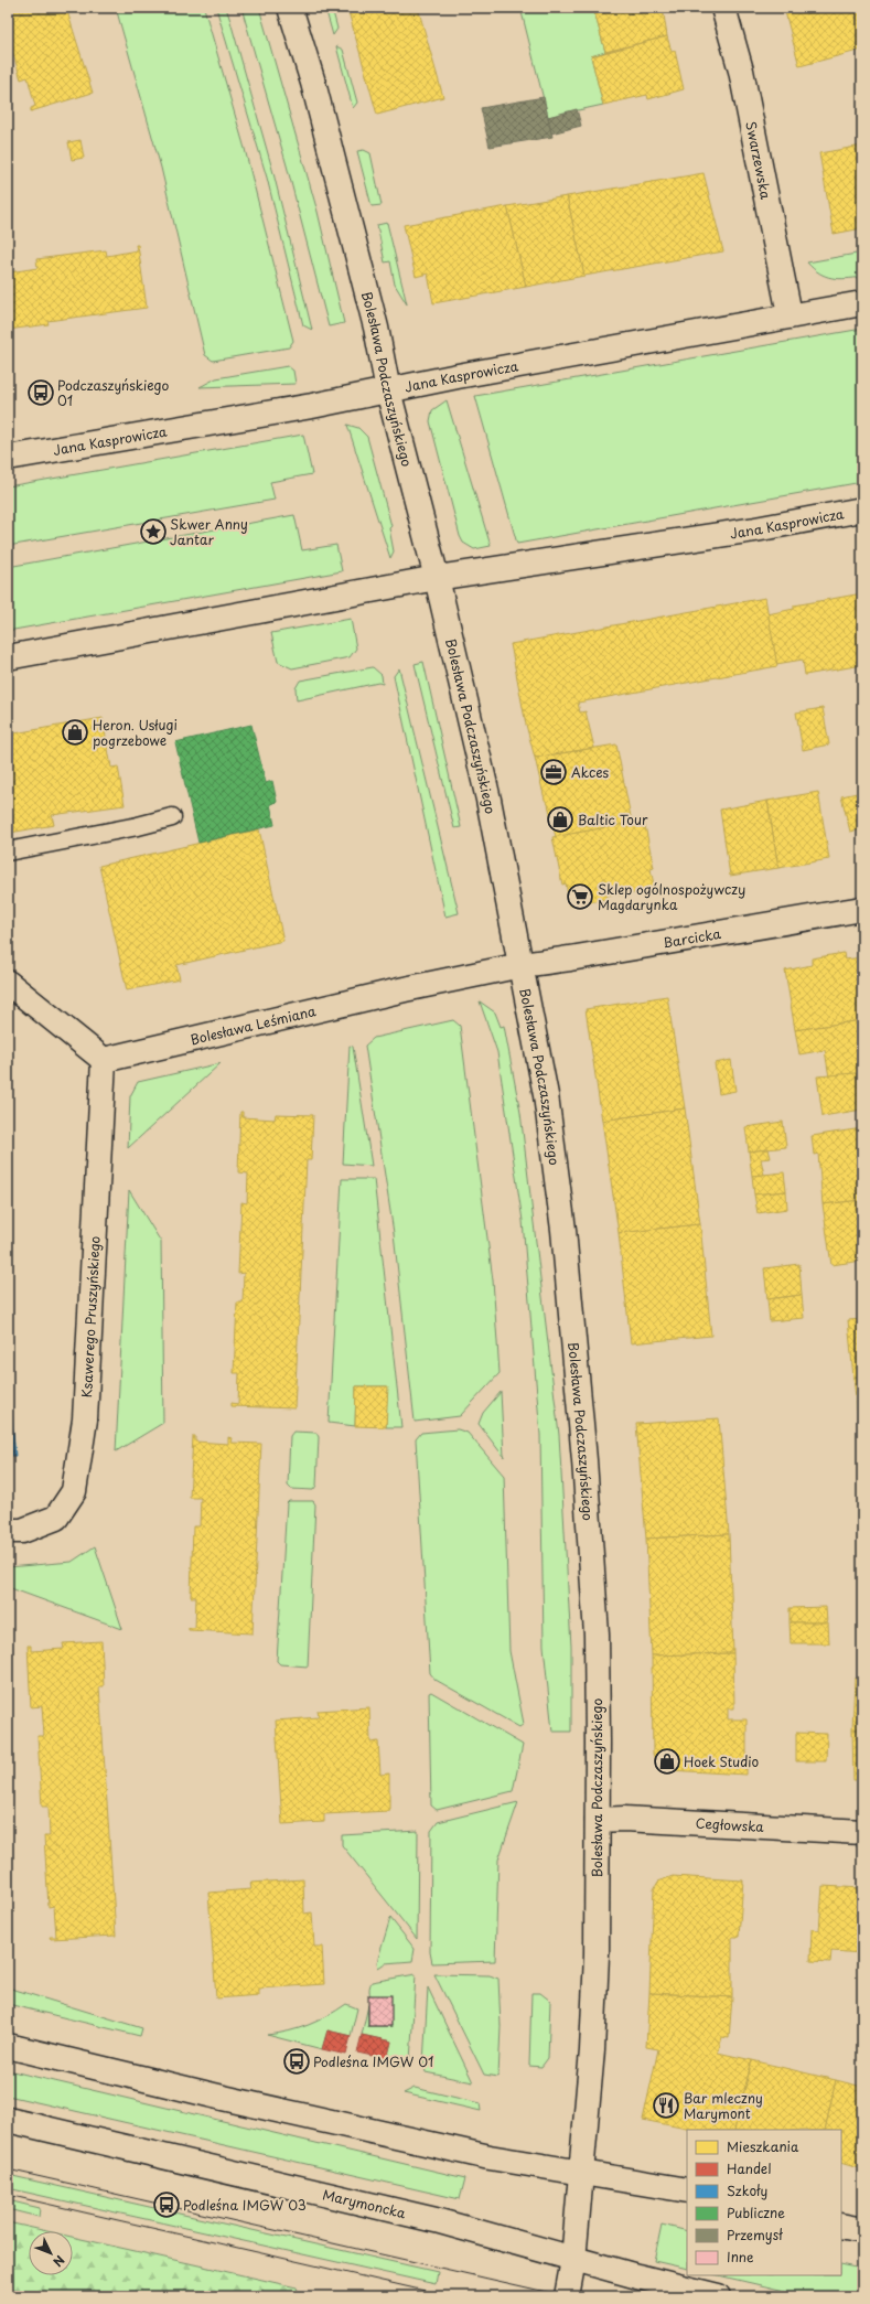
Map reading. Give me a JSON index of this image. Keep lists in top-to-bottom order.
{
  "streets": {
    "street": [
      "Swarzewska",
      "Jana Kasprowicza",
      "Bolesława Podczaszyńskiego",
      "Barcicka",
      "Bolesława Leśmiana",
      "Ksawerego Pruszyńskiego",
      "Cegłowska",
      "Marymoncka"
    ]
  },
  "crossings": [
    ["Swarzewska", "Jana Kasprowicza"],
    ["Jana Kasprowicza", "Bolesława Podczaszyńskiego"],
    ["Bolesława Podczaszyńskiego", "Barcicka"],
    ["Bolesława Podczaszyńskiego", "Bolesława Leśmiana"],
    ["Bolesława Podczaszyńskiego", "Cegłowska"],
    ["Bolesława Podczaszyńskiego", "Marymoncka"],
    ["Barcicka", "Bolesława Leśmiana"],
    ["Bolesława Leśmiana", "Ksawerego Pruszyńskiego"]
  ],
  "places": {
    "bus stop": ["Podczaszyńskiego 01", "Podleśna IMGW 01", "Podleśna IMGW 03"],
    "place": ["Skwer Anny Jantar"],
    "shop": ["Heron. Usługi pogrzebowe", "Baltic Tour", "Hoek Studio"],
    "office": ["Akces"],
    "supermarket": ["Sklep ogólnospożywczy Magdarynka"],
    "restaurant": ["Bar mleczny Marymont"]
  },
  "legend": [
    "Mieszkania",
    "Handel",
    "Szkoły",
    "Publiczne",
    "Przemysł",
    "Inne"
  ],
  "north": "bottom right"
}
